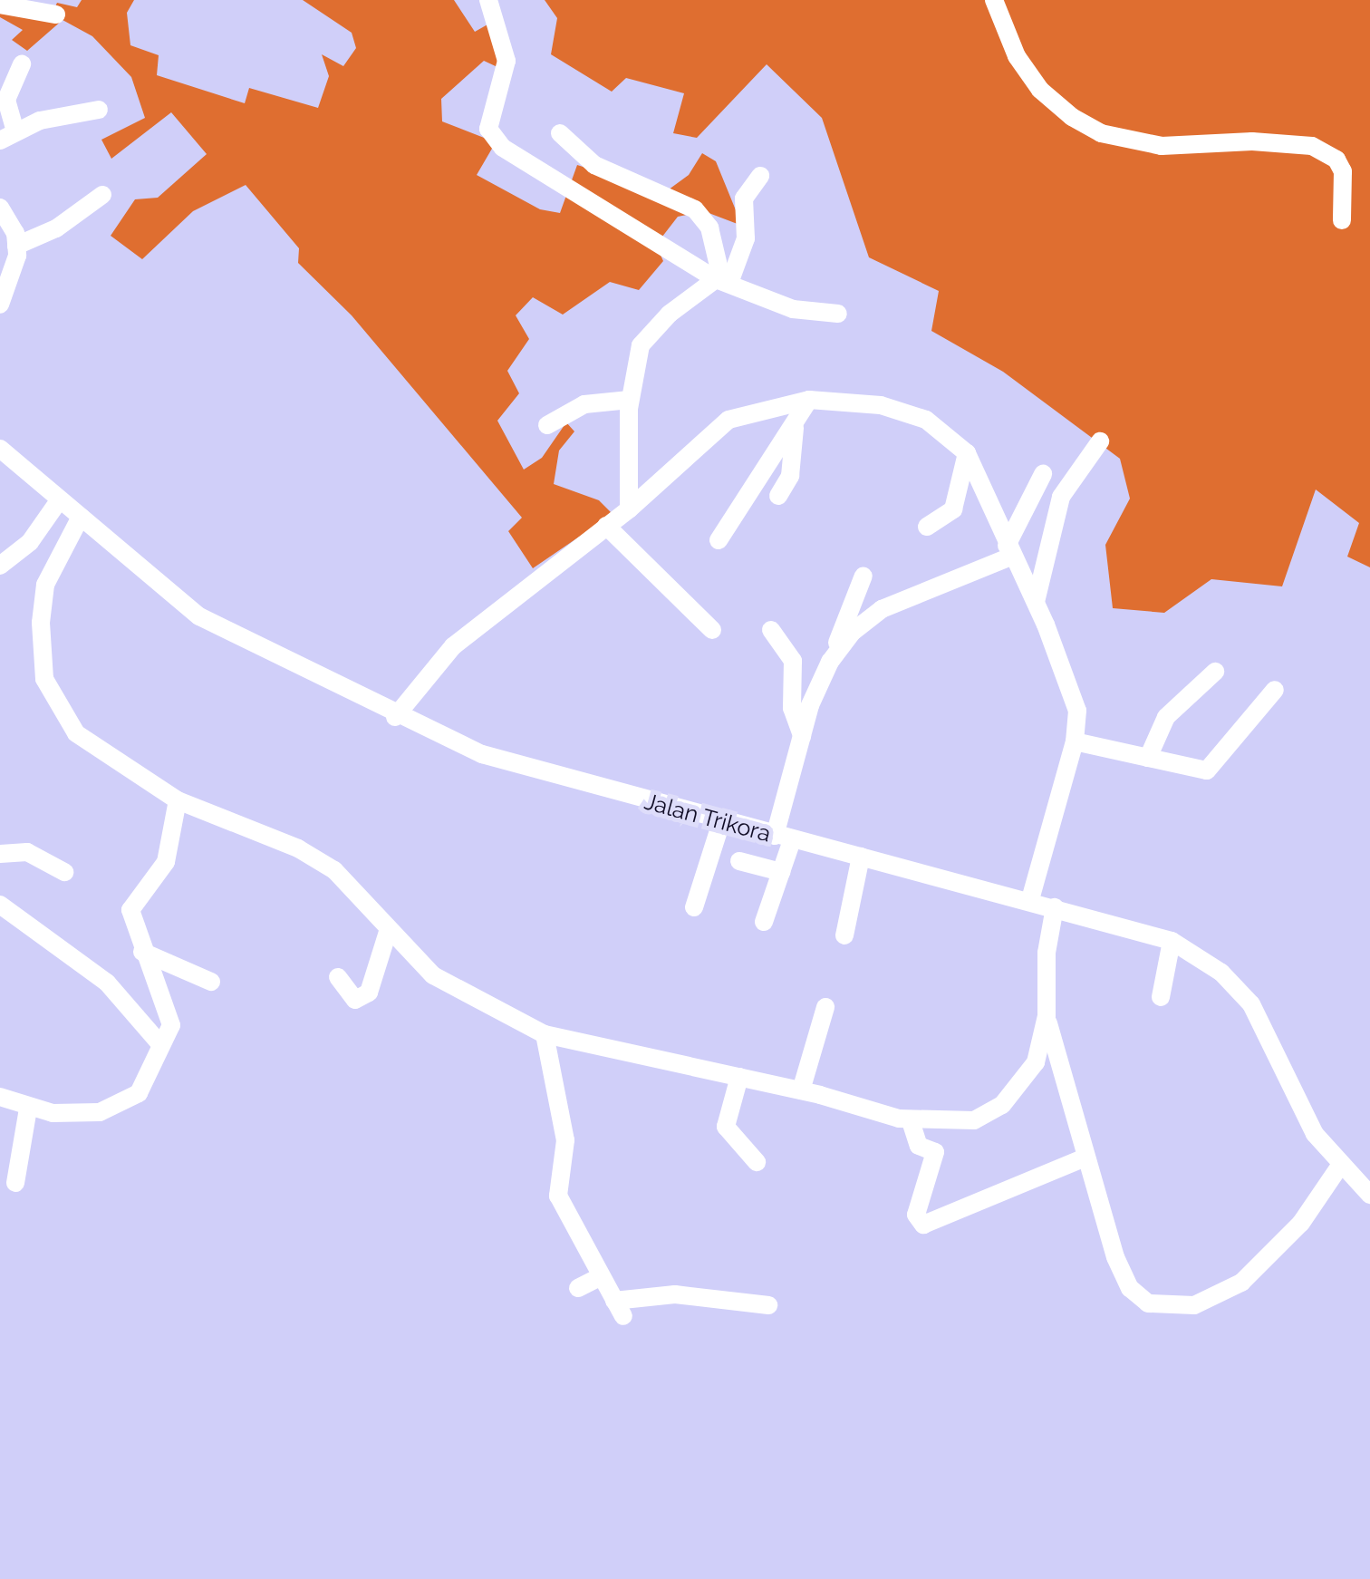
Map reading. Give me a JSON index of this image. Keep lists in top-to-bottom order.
{
  "streets": {
    "street": ["Jalan Trikora"]
  }
}
